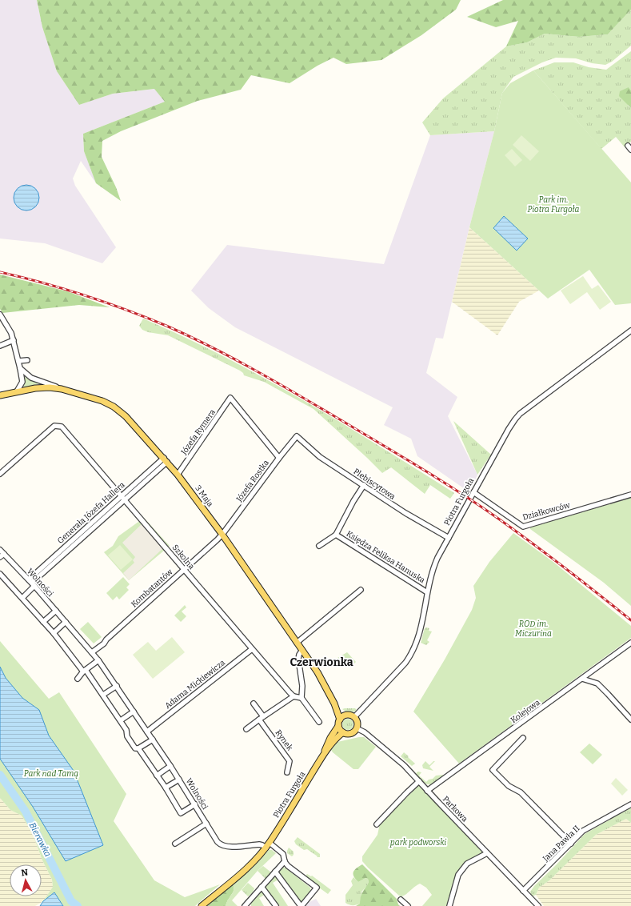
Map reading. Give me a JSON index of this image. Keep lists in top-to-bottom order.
{
  "streets": {
    "main road": ["3 Maja", "Piotra Furgoła"],
    "street": [
      "Józefa Rymera",
      "Józefa Rostka",
      "Plebiscytowa",
      "Działkowców",
      "Generała Józefa Hallera",
      "Szkolna",
      "Księdza Feliksa Hanuska",
      "Wolności",
      "Kombatantów",
      "Adama Mickiewicza",
      "Kolejowa",
      "Rynek",
      "Parkowa",
      "Jana Pawła II"
    ]
  },
  "crossings": [
    ["Józefa Rymera", "Józefa Rostka"],
    ["Józefa Rymera", "3 Maja"],
    ["Józefa Rostka", "Plebiscytowa"],
    ["Józefa Rostka", "3 Maja"],
    ["Józefa Rostka", "Kombatantów"],
    ["Plebiscytowa", "Piotra Furgoła"],
    ["Plebiscytowa", "Księdza Feliksa Hanuska"],
    ["3 Maja", "Piotra Furgoła"],
    ["3 Maja", "Generała Józefa Hallera"],
    ["3 Maja", "Kombatantów"],
    ["3 Maja", "Parkowa"],
    ["Piotra Furgoła", "Działkowców"],
    ["Piotra Furgoła", "Księdza Feliksa Hanuska"],
    ["Piotra Furgoła", "Wolności"],
    ["Piotra Furgoła", "Parkowa"],
    ["Generała Józefa Hallera", "Szkolna"],
    ["Generała Józefa Hallera", "Wolności"],
    ["Szkolna", "Kombatantów"],
    ["Szkolna", "Adama Mickiewicza"],
    ["Wolności", "Kombatantów"],
    ["Wolności", "Adama Mickiewicza"],
    ["Kolejowa", "Parkowa"],
    ["Parkowa", "Jana Pawła II"]
  ],
  "districts": ["Czerwionka"],
  "water": ["Bierawka"],
  "parks": [
    "Park im. Piotra Furgoła",
    "ROD im. Miczurina",
    "Park nad Tamą",
    "park podworski"
  ],
  "north": "top"
}
